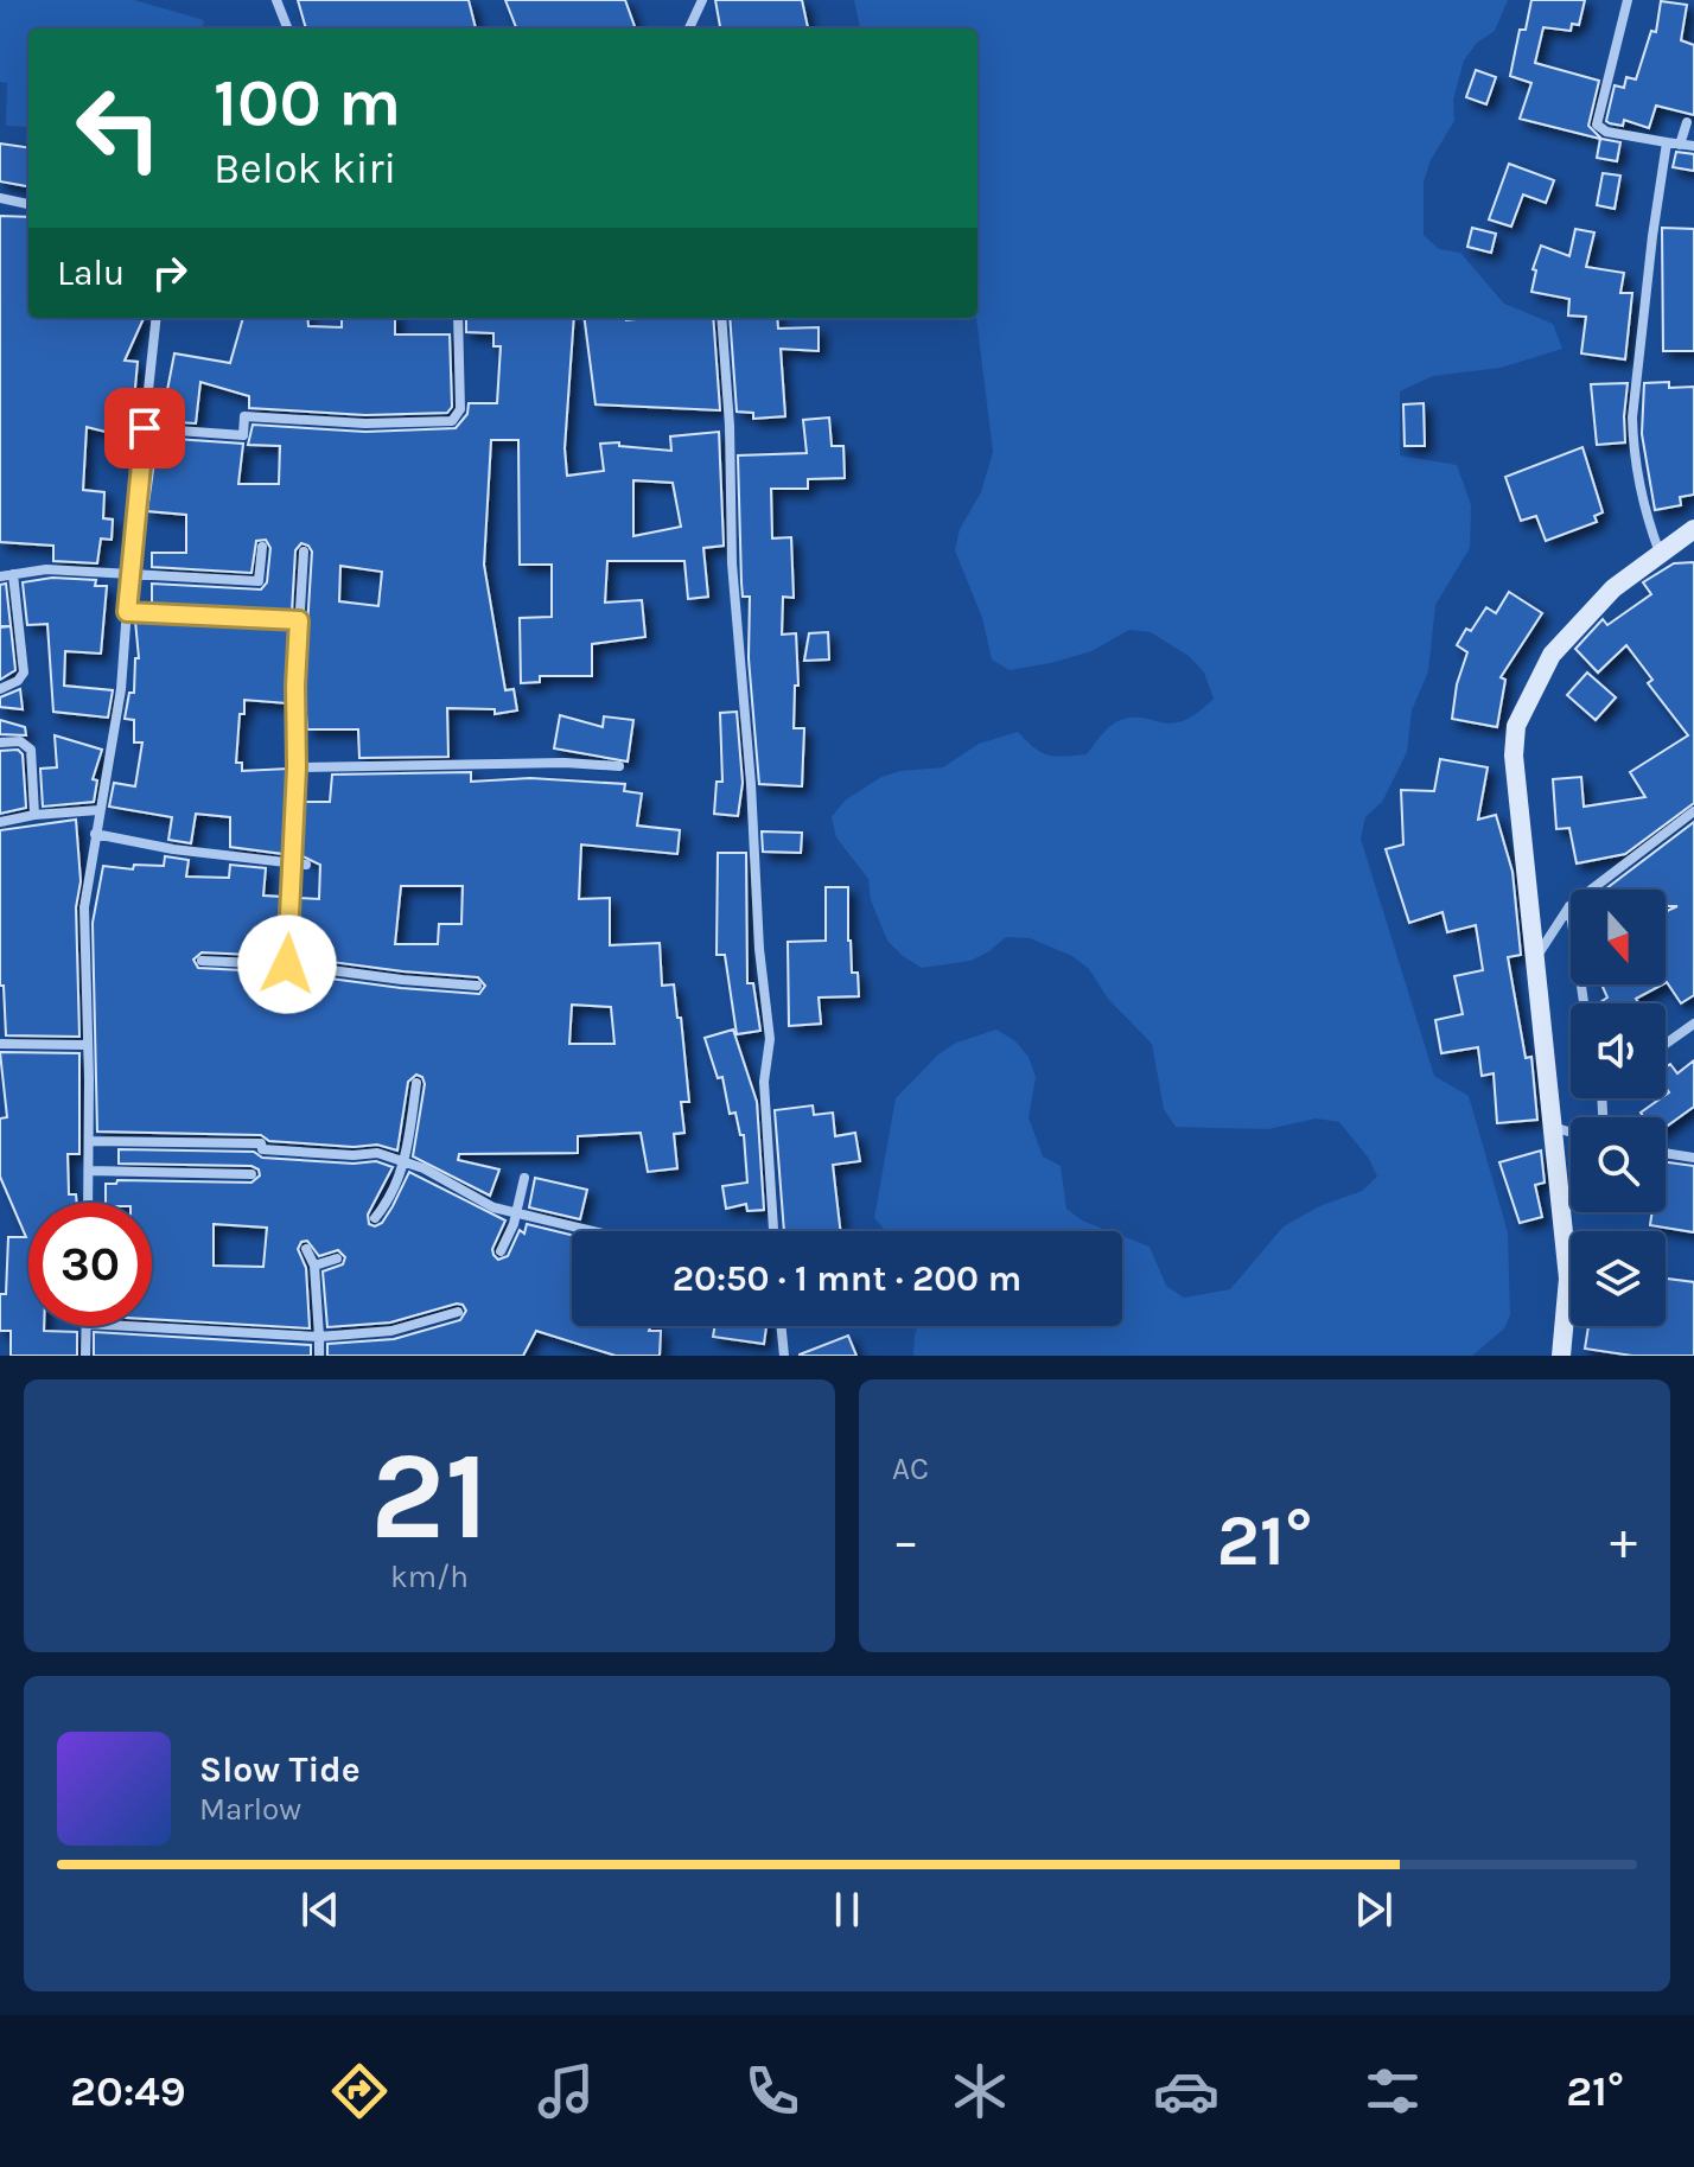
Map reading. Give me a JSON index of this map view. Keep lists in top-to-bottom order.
{
  "north": "bottom",
  "page": {
    "turn": ["100 m", "Belok kiri"],
    "then": "Lalu",
    "limit": "30",
    "trip": "20:50 · 1 mnt · 200 m",
    "tile": [
      ["21", "km/h"],
      "AC"
    ],
    "heat": ["−", "21°", "+"],
    "song": ["Slow Tide", "Marlow"],
    "tabs": ["20:49", "21°"]
  }
}
